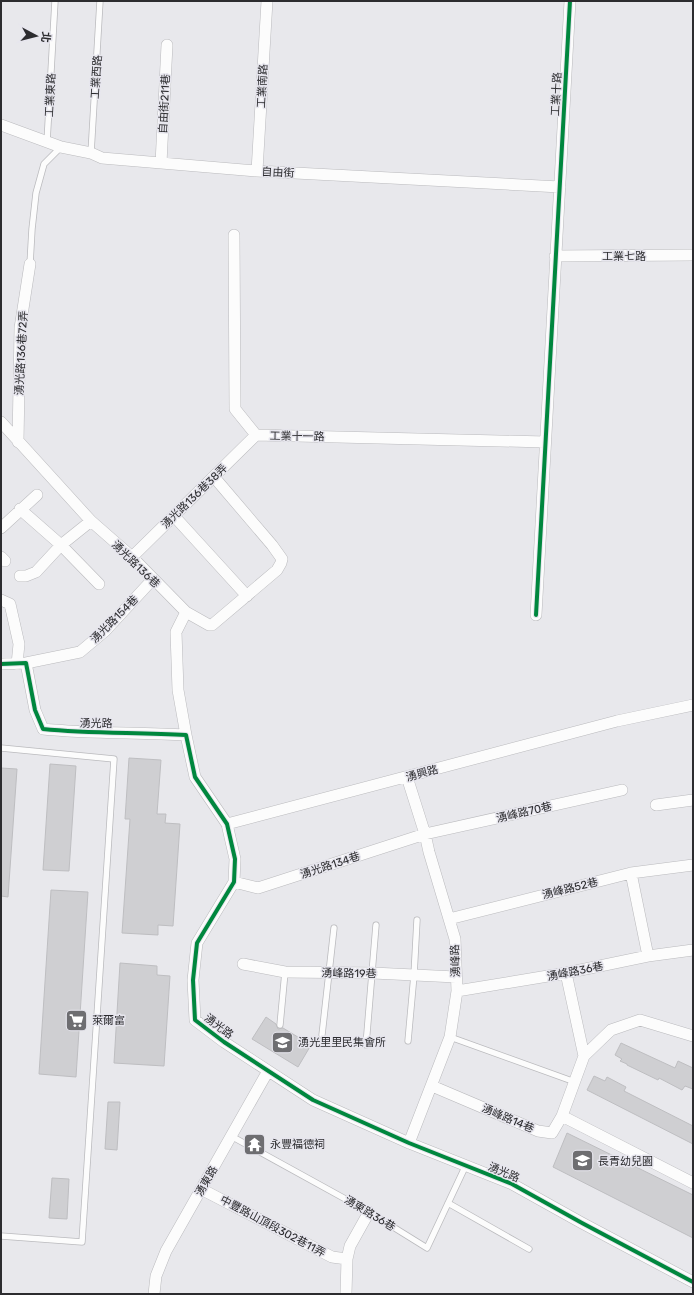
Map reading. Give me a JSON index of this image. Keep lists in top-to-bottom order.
{
  "streets": {
    "street": [
      "工業南路",
      "工業十路",
      "自由街211巷",
      "自由街",
      "工業七路",
      "湧光路136巷72弄",
      "工業十一路",
      "湧光路136巷38弄",
      "湧光路136巷",
      "湧光路154巷",
      "湧光路",
      "湧興路",
      "湧峰路70巷",
      "湧光路134巷",
      "湧峰路52巷",
      "湧峰路",
      "湧峰路36巷",
      "湧峰路19巷",
      "湧峰路14巷",
      "湧東路",
      "中豐路山頂段302巷11弄"
    ],
    "lane": ["工業西路", "工業東路", "湧東路36巷"]
  },
  "crossings": [
    ["工業西路", "自由街"],
    ["工業南路", "自由街"],
    ["工業十路", "自由街"],
    ["工業十路", "工業七路"],
    ["工業十路", "工業十一路"],
    ["工業東路", "自由街"],
    ["自由街211巷", "自由街"],
    ["湧光路136巷72弄", "湧光路136巷"],
    ["工業十一路", "湧光路136巷38弄"],
    ["湧光路136巷38弄", "湧光路136巷"],
    ["湧光路136巷", "湧光路154巷"],
    ["湧光路154巷", "湧光路"],
    ["湧光路", "湧興路"],
    ["湧光路", "湧光路134巷"],
    ["湧光路", "湧峰路"],
    ["湧光路", "湧東路"],
    ["湧光路", "湧東路36巷"],
    ["湧興路", "湧峰路"],
    ["湧峰路70巷", "湧光路134巷"],
    ["湧峰路70巷", "湧峰路"],
    ["湧光路134巷", "湧峰路"],
    ["湧峰路52巷", "湧峰路"],
    ["湧峰路", "湧峰路36巷"],
    ["湧峰路", "湧峰路19巷"],
    ["湧峰路", "湧峰路14巷"],
    ["湧東路", "湧東路36巷"],
    ["湧東路", "中豐路山頂段302巷11弄"]
  ],
  "places": {
    "supermarket": ["萊爾富"],
    "school or university": ["湧光里里民集會所", "長青幼兒園"],
    "temple": ["永豐福德祠"]
  },
  "north": "right"
}
